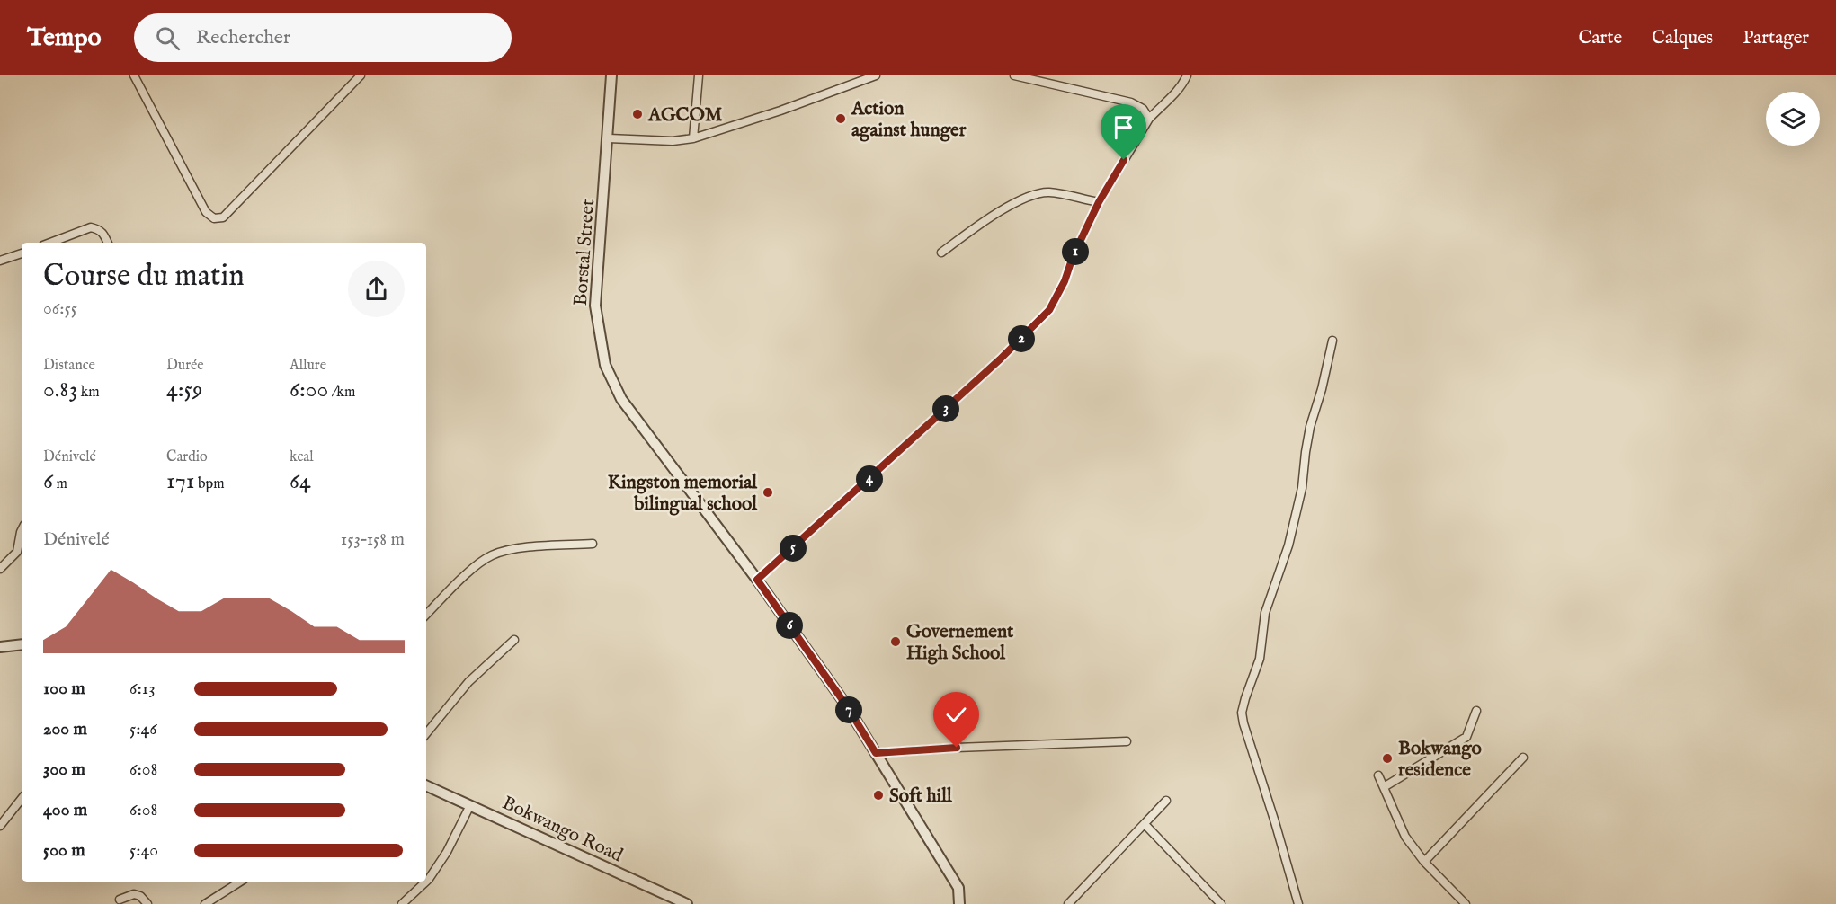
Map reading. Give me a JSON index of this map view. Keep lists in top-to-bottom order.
{
  "streets": {
    "street": ["Borstal Street", "Bokwango Road"]
  },
  "places": [
    "AGCOM",
    "Action against hunger",
    "Kingston memorial bilingual school",
    "Governement High School",
    "Bokwango residence",
    "Soft hill"
  ],
  "page": {
    "header": "Tempo",
    "search": "Rechercher",
    "nav": ["Carte", "Calques", "Partager"],
    "pins": [
      "1",
      "2",
      "3",
      "4",
      "5",
      "6",
      "7"
    ],
    "heading": ["Course du matin", "06:55"],
    "stats": [
      ["Distance", "0.83 km"],
      ["Durée", "4:59"],
      ["Allure", "6:00 /km"],
      ["Dénivelé", "6 m"],
      ["Cardio", "171 bpm"],
      ["kcal", "64"]
    ],
    "chart": ["Dénivelé", "153–158 m"],
    "list": [
      {
        "name": "100 m",
        "note": "6:13"
      },
      {
        "name": "200 m",
        "note": "5:46"
      },
      {
        "name": "300 m",
        "note": "6:08"
      },
      {
        "name": "400 m",
        "note": "6:08"
      },
      {
        "name": "500 m",
        "note": "5:40"
      }
    ]
  }
}
